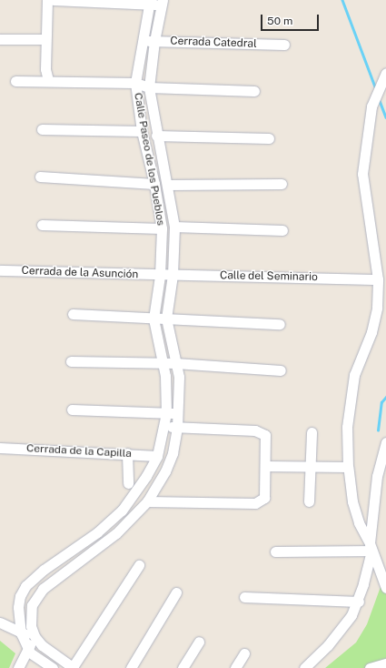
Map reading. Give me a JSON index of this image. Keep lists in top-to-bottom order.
{
  "streets": {
    "street": [
      "Cerrada Catedral",
      "Calle Paseo de los Pueblos",
      "Cerrada de la Asunción",
      "Calle del Seminario",
      "Cerrada de la Capilla"
    ]
  },
  "crossings": [
    ["Cerrada Catedral", "Calle Paseo de los Pueblos"],
    ["Calle Paseo de los Pueblos", "Cerrada de la Asunción"],
    ["Calle Paseo de los Pueblos", "Calle del Seminario"],
    ["Calle Paseo de los Pueblos", "Cerrada de la Capilla"],
    ["Cerrada de la Asunción", "Calle del Seminario"]
  ],
  "scale_bar": "50 m"
}
